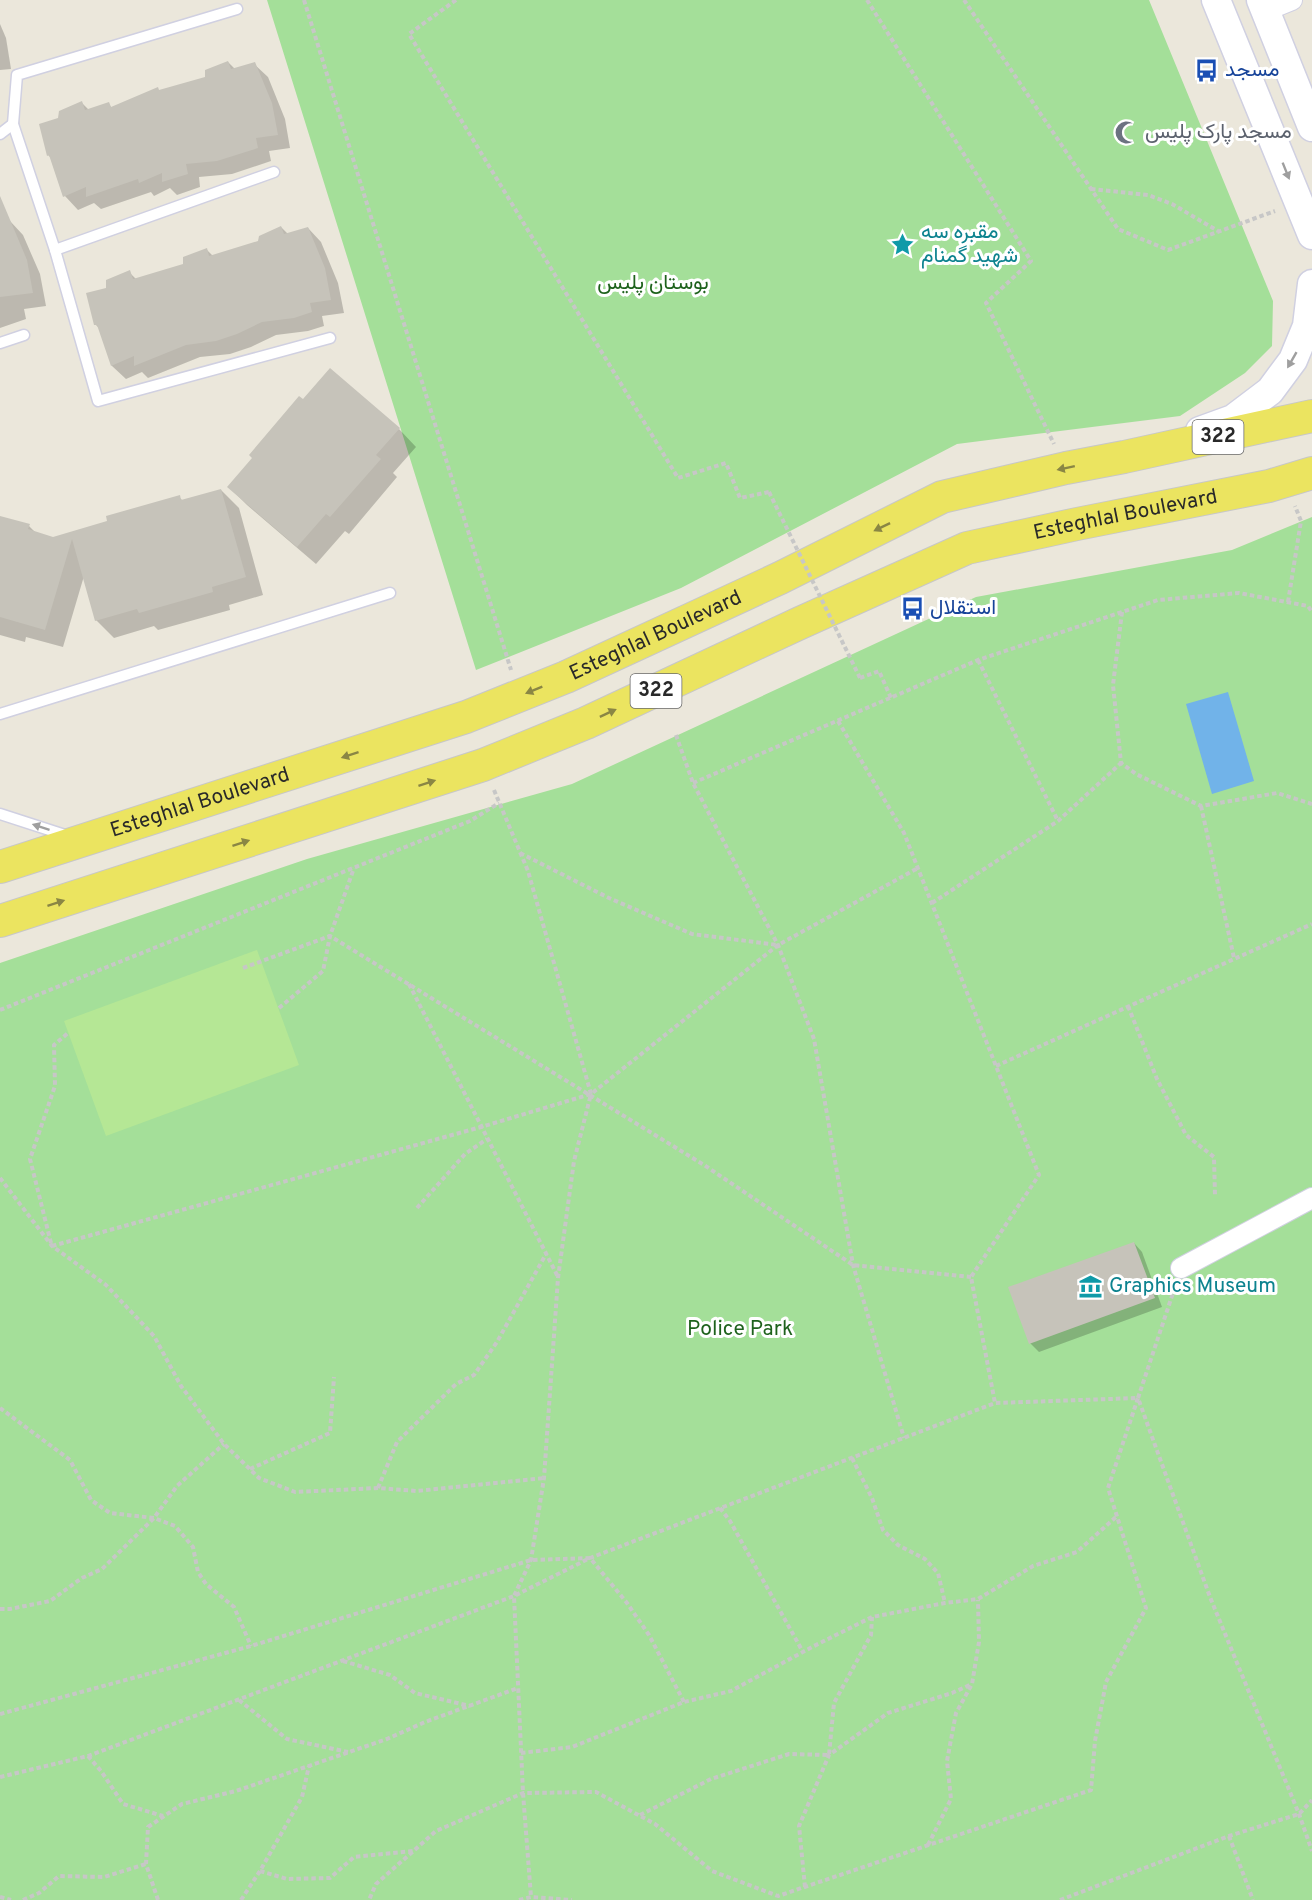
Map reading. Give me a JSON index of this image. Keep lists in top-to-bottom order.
{
  "streets": {
    "main road": ["322", "Esteghlal Boulevard"]
  },
  "parks": ["بوستان پلیس", "Police Park"],
  "places": {
    "bus stop": ["مسجد", "استقلال"],
    "mosque": ["مسجد پارک پلیس"],
    "place": ["مقبره سه شهید گمنام"],
    "museum": ["Graphics Museum"]
  }
}
